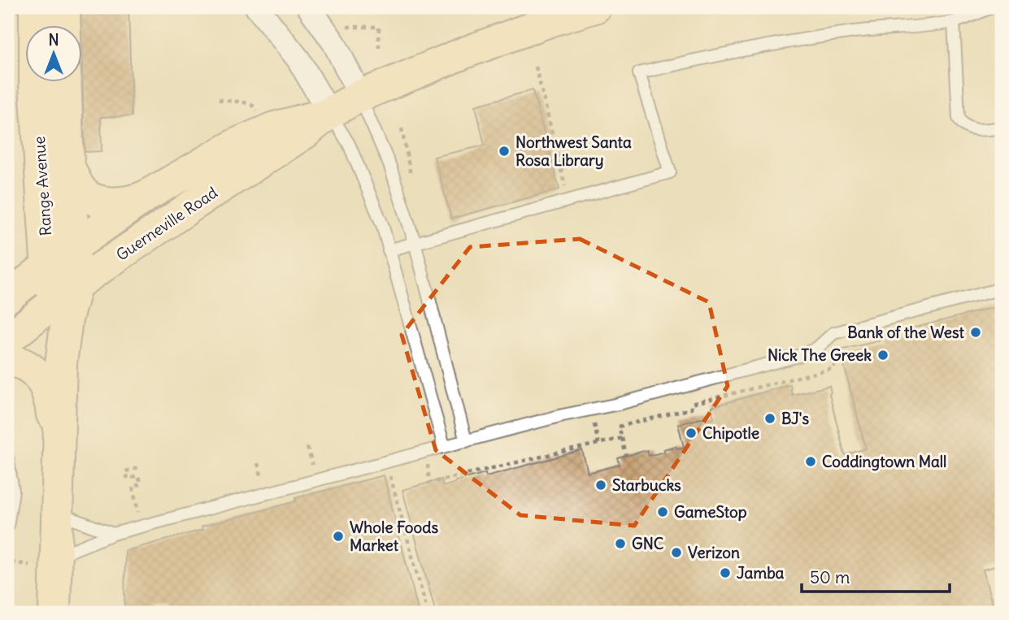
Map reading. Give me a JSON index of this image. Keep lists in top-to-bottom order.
{
  "streets": {
    "main road": ["Range Avenue", "Guerneville Road"]
  },
  "crossings": [
    ["Range Avenue", "Guerneville Road"]
  ],
  "places": [
    "Northwest Santa Rosa Library",
    "Bank of the West",
    "Nick The Greek",
    "BJ's",
    "Chipotle",
    "Coddingtown Mall",
    "Starbucks",
    "GameStop",
    "Whole Foods Market",
    "GNC",
    "Verizon",
    "Jamba"
  ],
  "scale_bar": "50 m",
  "north": "top"
}
